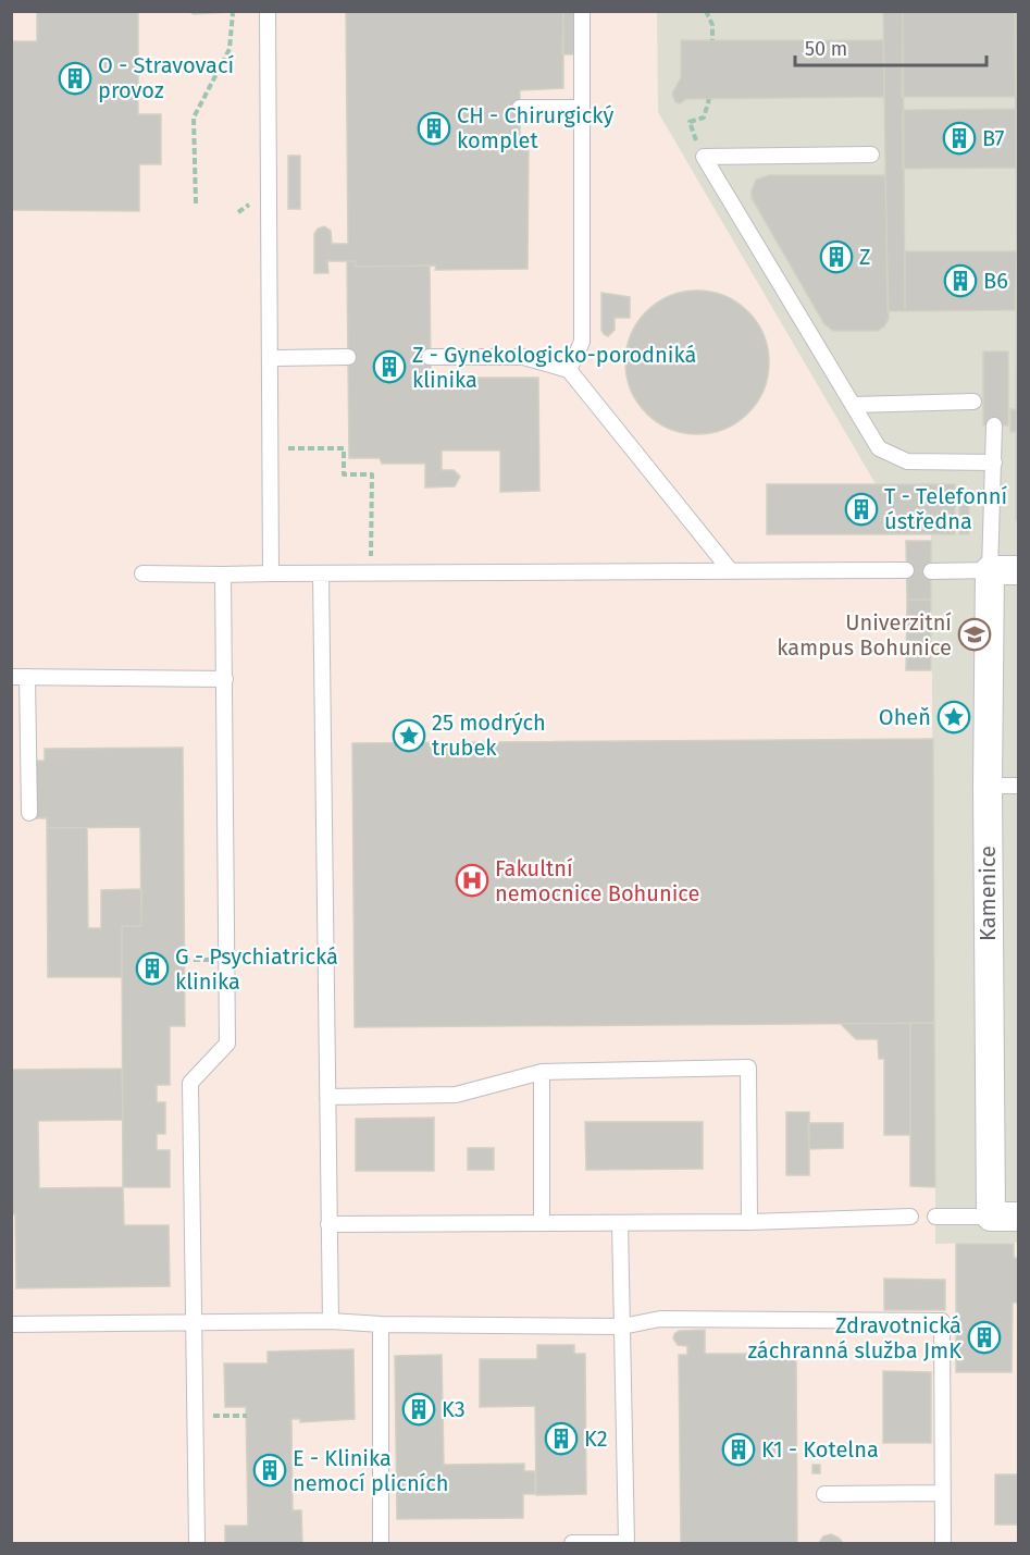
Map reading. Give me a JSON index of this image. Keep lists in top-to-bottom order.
{
  "streets": {
    "street": ["Kamenice"]
  },
  "places": {
    "building": [
      "O - Stravovací provoz",
      "CH - Chirurgický komplet",
      "B7",
      "Z",
      "B6",
      "Z - Gynekologicko-porodniká klinika",
      "T - Telefonní ústředna",
      "G - Psychiatrická klinika",
      "Zdravotnická záchranná služba JmK",
      "K3",
      "K2",
      "K1 - Kotelna",
      "E - Klinika nemocí plicních"
    ],
    "school or university": ["Univerzitní kampus Bohunice"],
    "place": ["Oheň", "25 modrých trubek"],
    "hospital": ["Fakultní nemocnice Bohunice"]
  },
  "scale_bar": "50 m"
}
